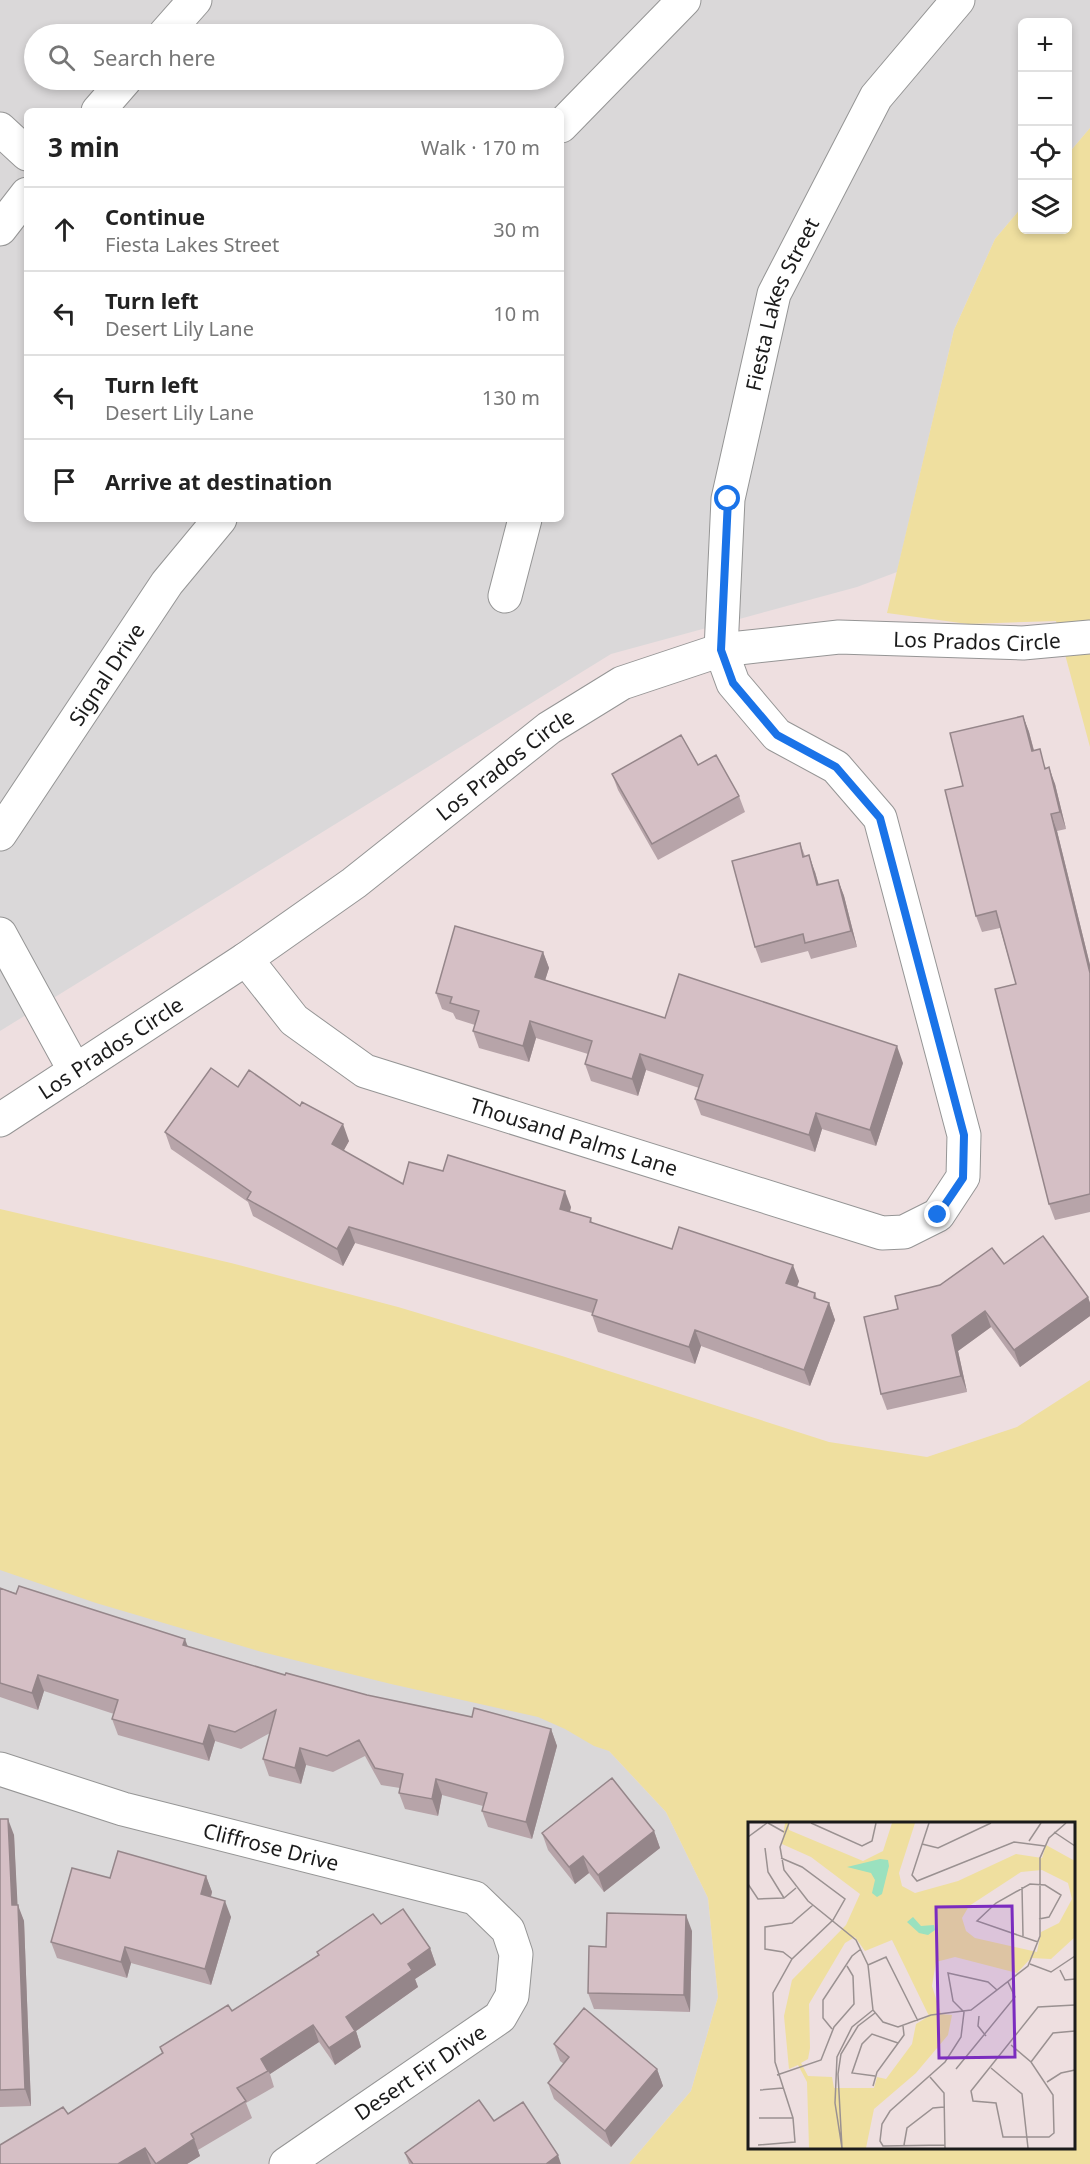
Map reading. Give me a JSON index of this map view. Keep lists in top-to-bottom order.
{
  "streets": {
    "street": [
      "Fiesta Lakes Street",
      "Los Prados Circle",
      "Signal Drive",
      "Thousand Palms Lane",
      "Cliffrose Drive",
      "Desert Fir Drive"
    ]
  },
  "crossings": [
    ["Fiesta Lakes Street", "Los Prados Circle"],
    ["Fiesta Lakes Street", "Thousand Palms Lane"],
    ["Los Prados Circle", "Thousand Palms Lane"],
    ["Cliffrose Drive", "Desert Fir Drive"]
  ],
  "page": {
    "map_buttons": ["+", "−"],
    "search": "Search here",
    "heading": ["3 min", "Walk · 170 m"],
    "list": [
      ["Continue", "Fiesta Lakes Street", "30 m"],
      ["Turn left", "Desert Lily Lane", "10 m"],
      ["Turn left", "Desert Lily Lane", "130 m"],
      "Arrive at destination"
    ]
  }
}
